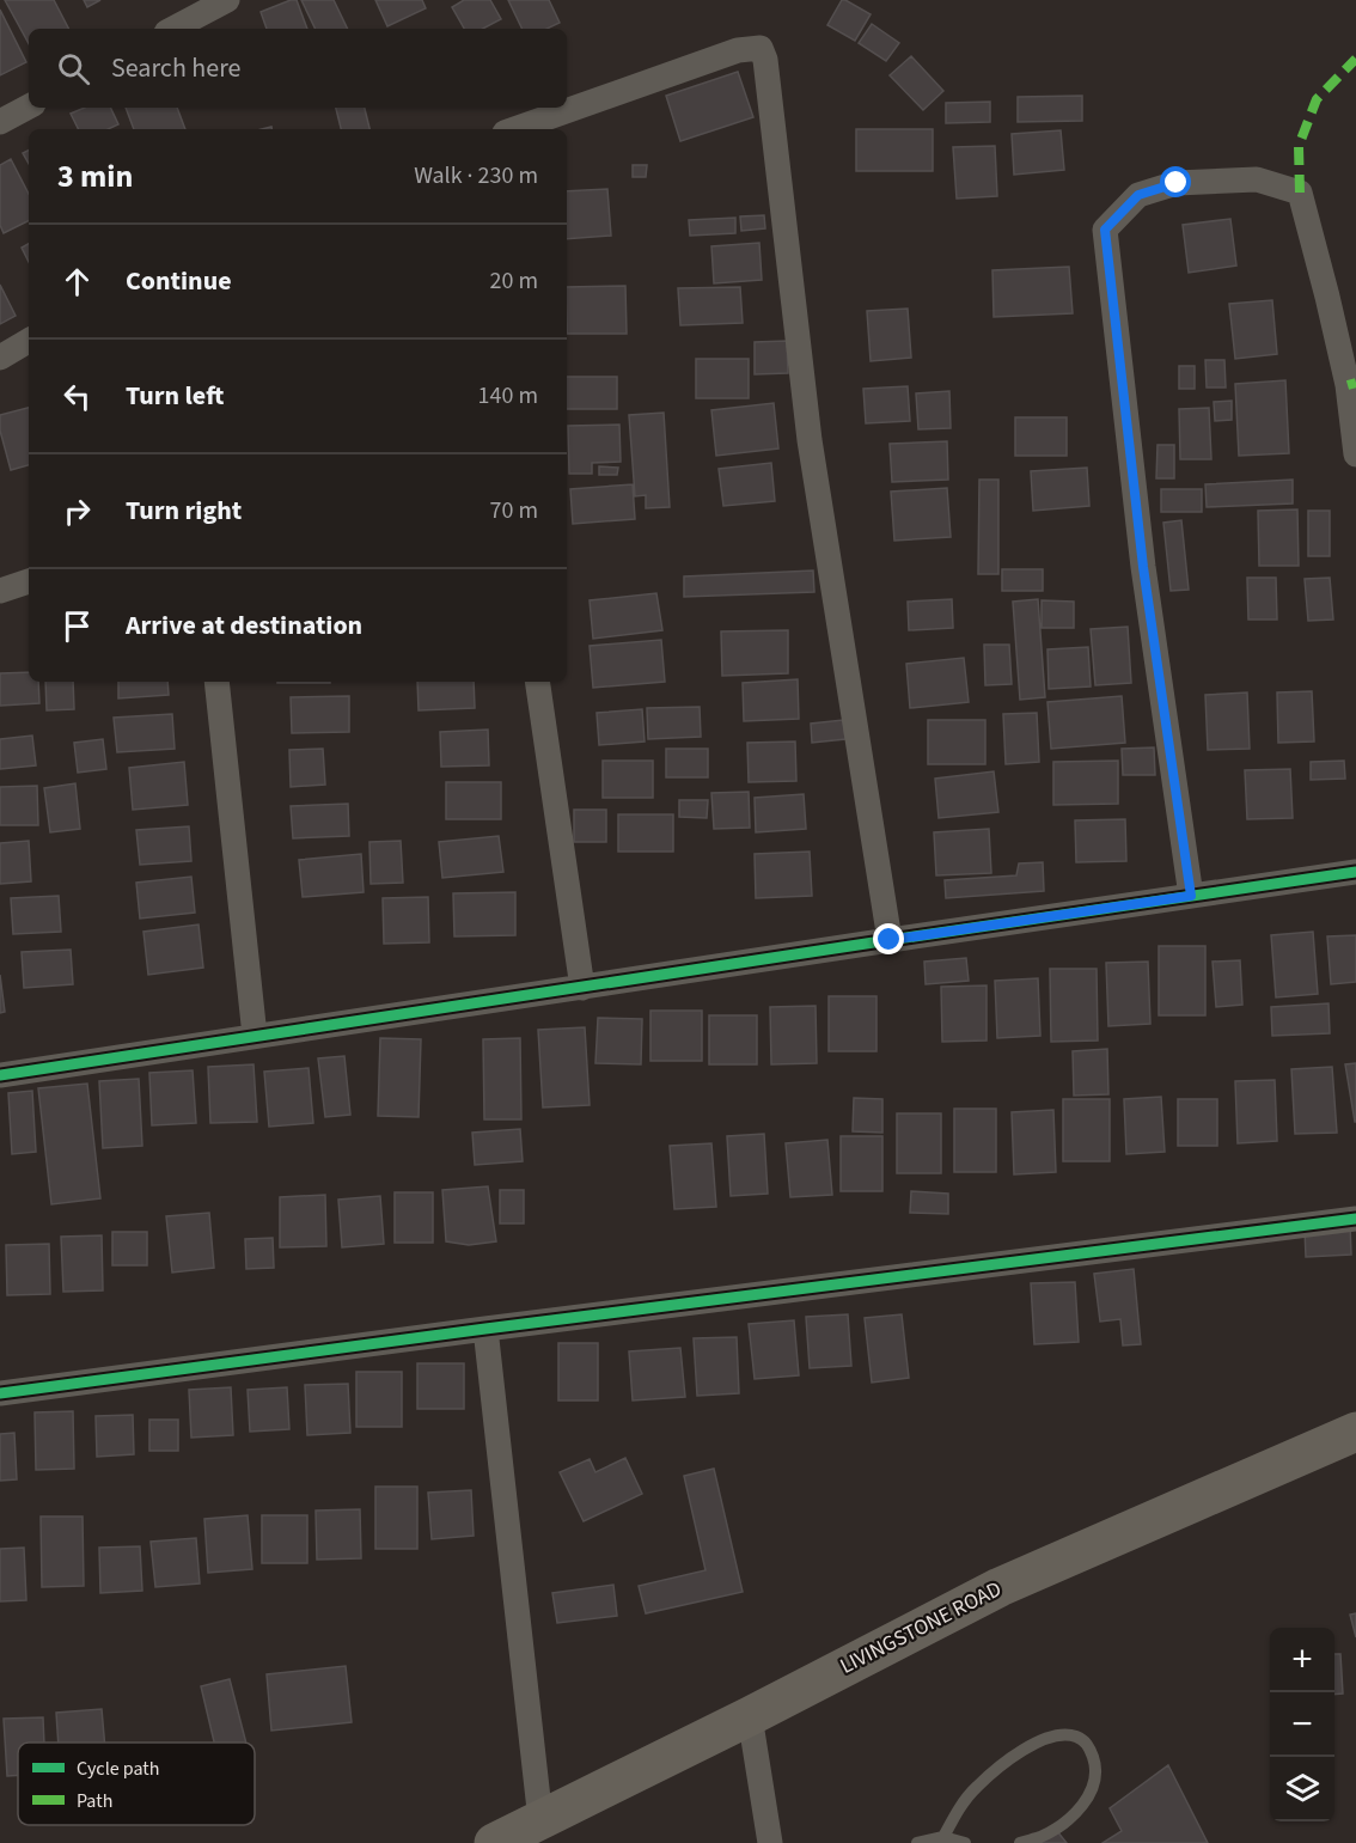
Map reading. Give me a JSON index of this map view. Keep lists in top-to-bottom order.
{
  "streets": {
    "highway": ["LIVINGSTONE ROAD"]
  },
  "legend": ["Cycle path", "Path"],
  "page": {
    "search": "Search here",
    "heading": ["3 min", "Walk · 230 m"],
    "list": [
      ["Continue", "20 m"],
      ["Turn left", "140 m"],
      ["Turn right", "70 m"],
      "Arrive at destination"
    ],
    "map_buttons": ["+", "−"]
  }
}
